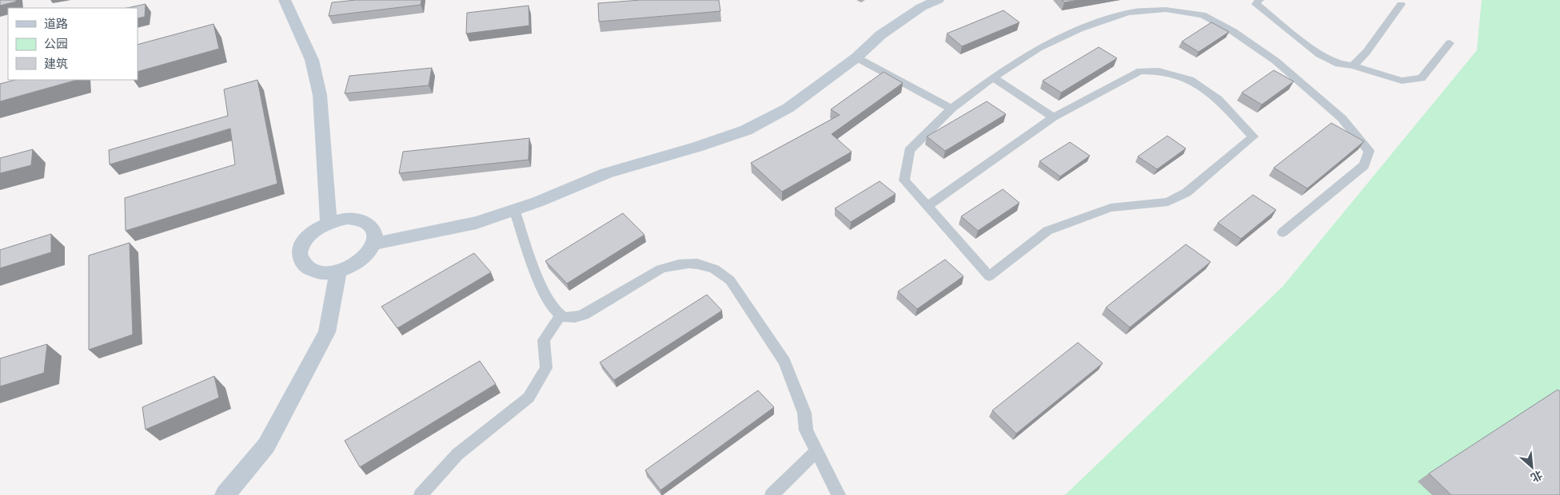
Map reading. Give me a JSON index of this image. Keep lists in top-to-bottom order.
{
  "legend": ["道路", "公园", "建筑"],
  "north": "bottom right"
}
